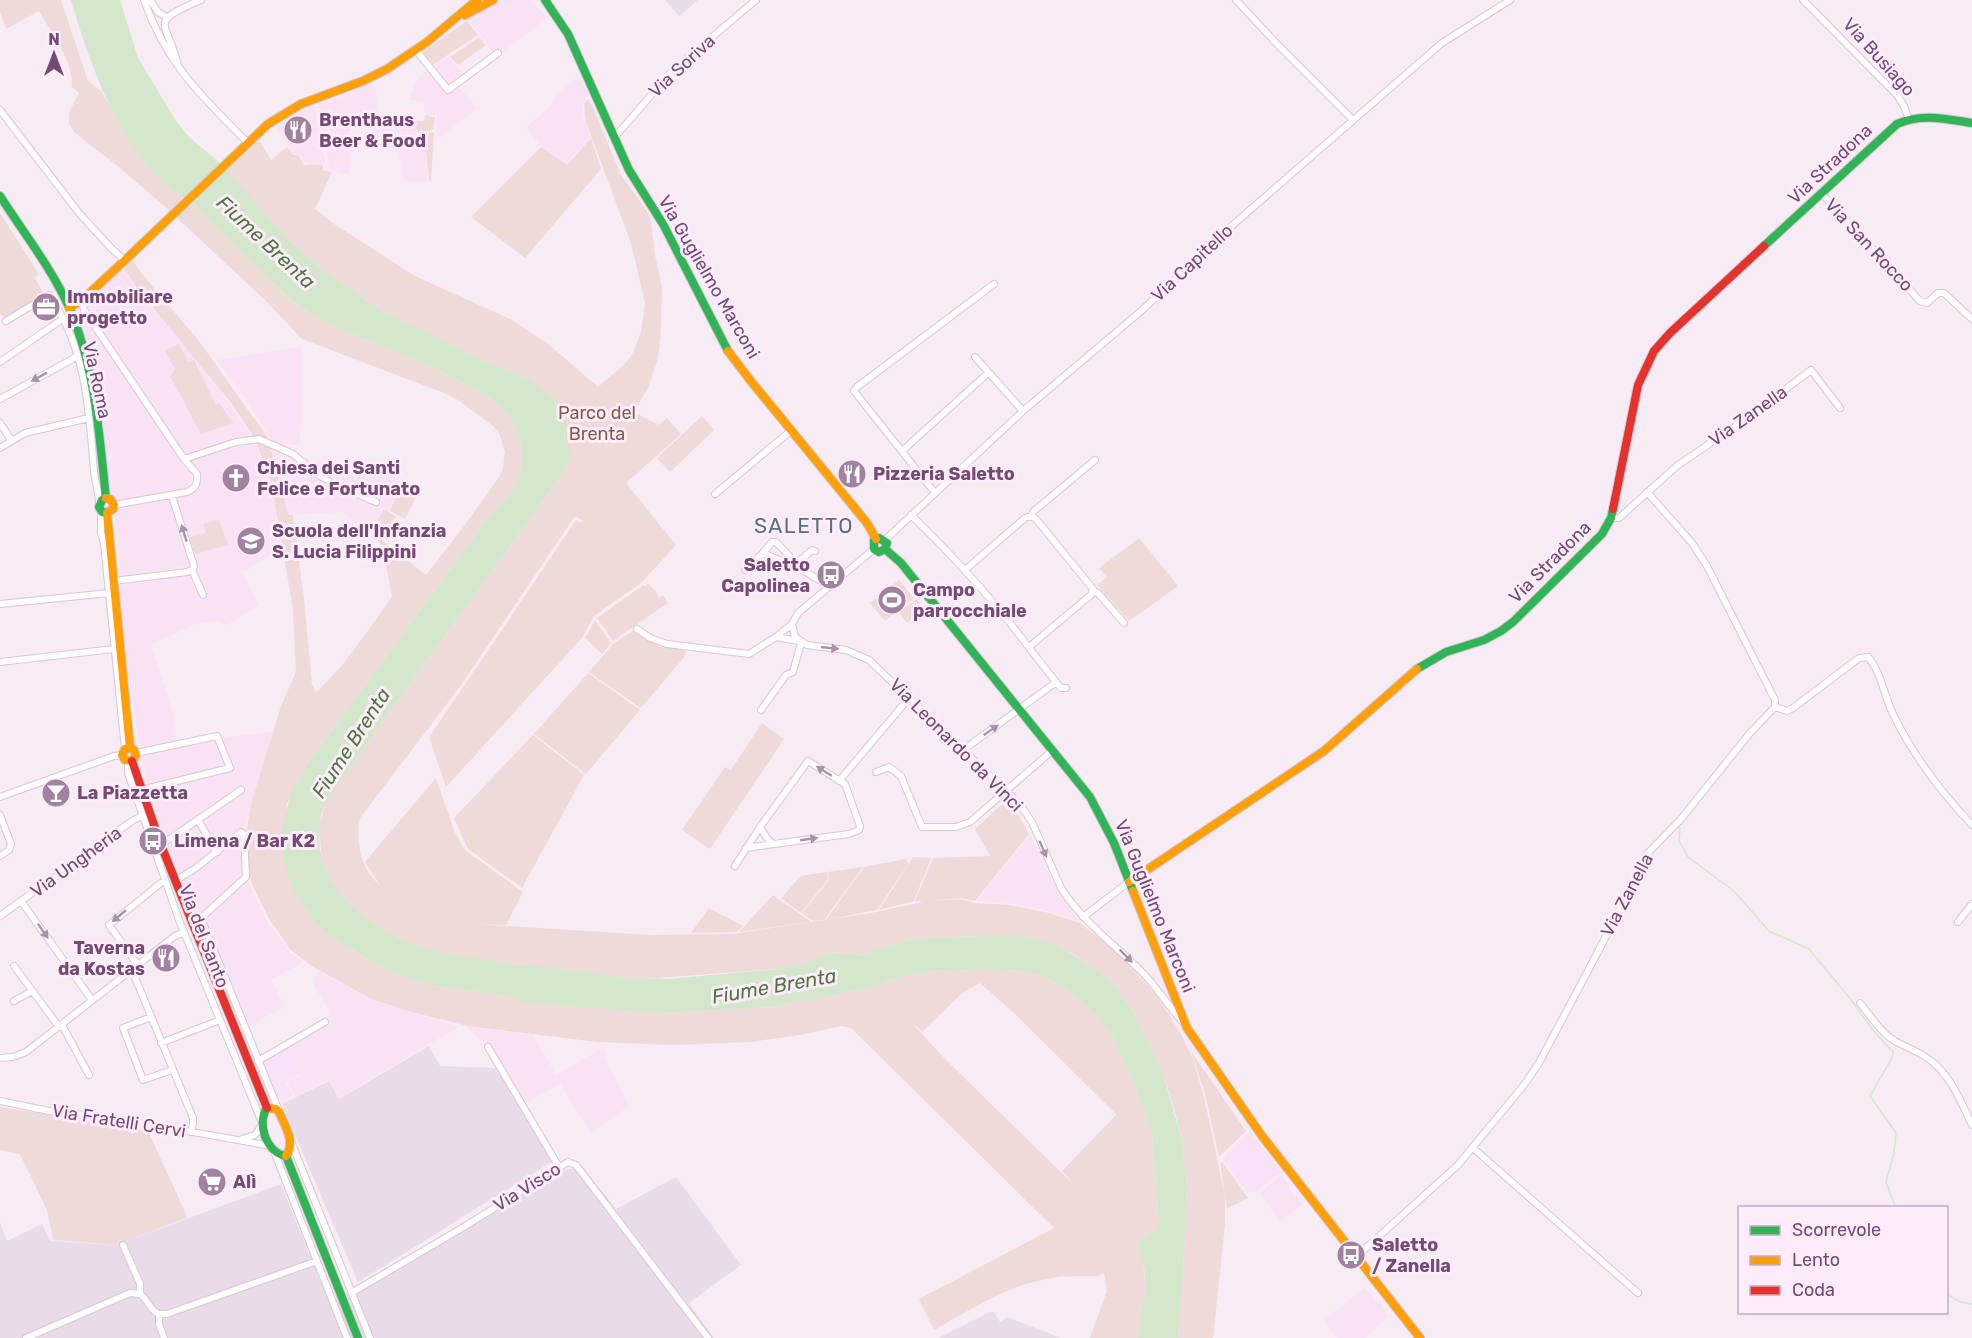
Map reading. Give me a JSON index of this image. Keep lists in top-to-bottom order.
{
  "streets": {
    "street": [
      "Via Busiago",
      "Via Soriva",
      "Via Stradona",
      "Via San Rocco",
      "Via Capitello",
      "Via Guglielmo Marconi",
      "Via Roma",
      "Via Zanella",
      "Via Leonardo da Vinci",
      "Via Ungheria",
      "Via del Santo",
      "Via Fratelli Cervi",
      "Via Visco"
    ]
  },
  "crossings": [
    ["Via Busiago", "Via Stradona"],
    ["Via Soriva", "Via Guglielmo Marconi"],
    ["Via Stradona", "Via San Rocco"],
    ["Via Stradona", "Via Guglielmo Marconi"],
    ["Via Stradona", "Via Zanella"],
    ["Via Stradona", "Via Leonardo da Vinci"],
    ["Via Capitello", "Via Guglielmo Marconi"],
    ["Via Guglielmo Marconi", "Via Zanella"],
    ["Via Guglielmo Marconi", "Via Leonardo da Vinci"],
    ["Via Ungheria", "Via del Santo"],
    ["Via del Santo", "Via Fratelli Cervi"],
    ["Via del Santo", "Via Visco"]
  ],
  "one_way": ["Via Leonardo da Vinci"],
  "districts": ["SALETTO"],
  "water": ["Fiume Brenta"],
  "parks": ["Parco del Brenta"],
  "places": {
    "restaurant": ["Brenthaus Beer & Food", "Pizzeria Saletto", "Taverna da Kostas"],
    "office": ["Immobiliare progetto"],
    "church": ["Chiesa dei Santi Felice e Fortunato"],
    "school or university": ["Scuola dell'Infanzia S. Lucia Filippini"],
    "bus stop": ["Saletto Capolinea", "Limena / Bar K2", "Saletto / Zanella"],
    "sports": ["Campo parrocchiale"],
    "bar": ["La Piazzetta"],
    "supermarket": ["Alì"]
  },
  "legend": ["Scorrevole", "Lento", "Coda"],
  "north": "top"
}
